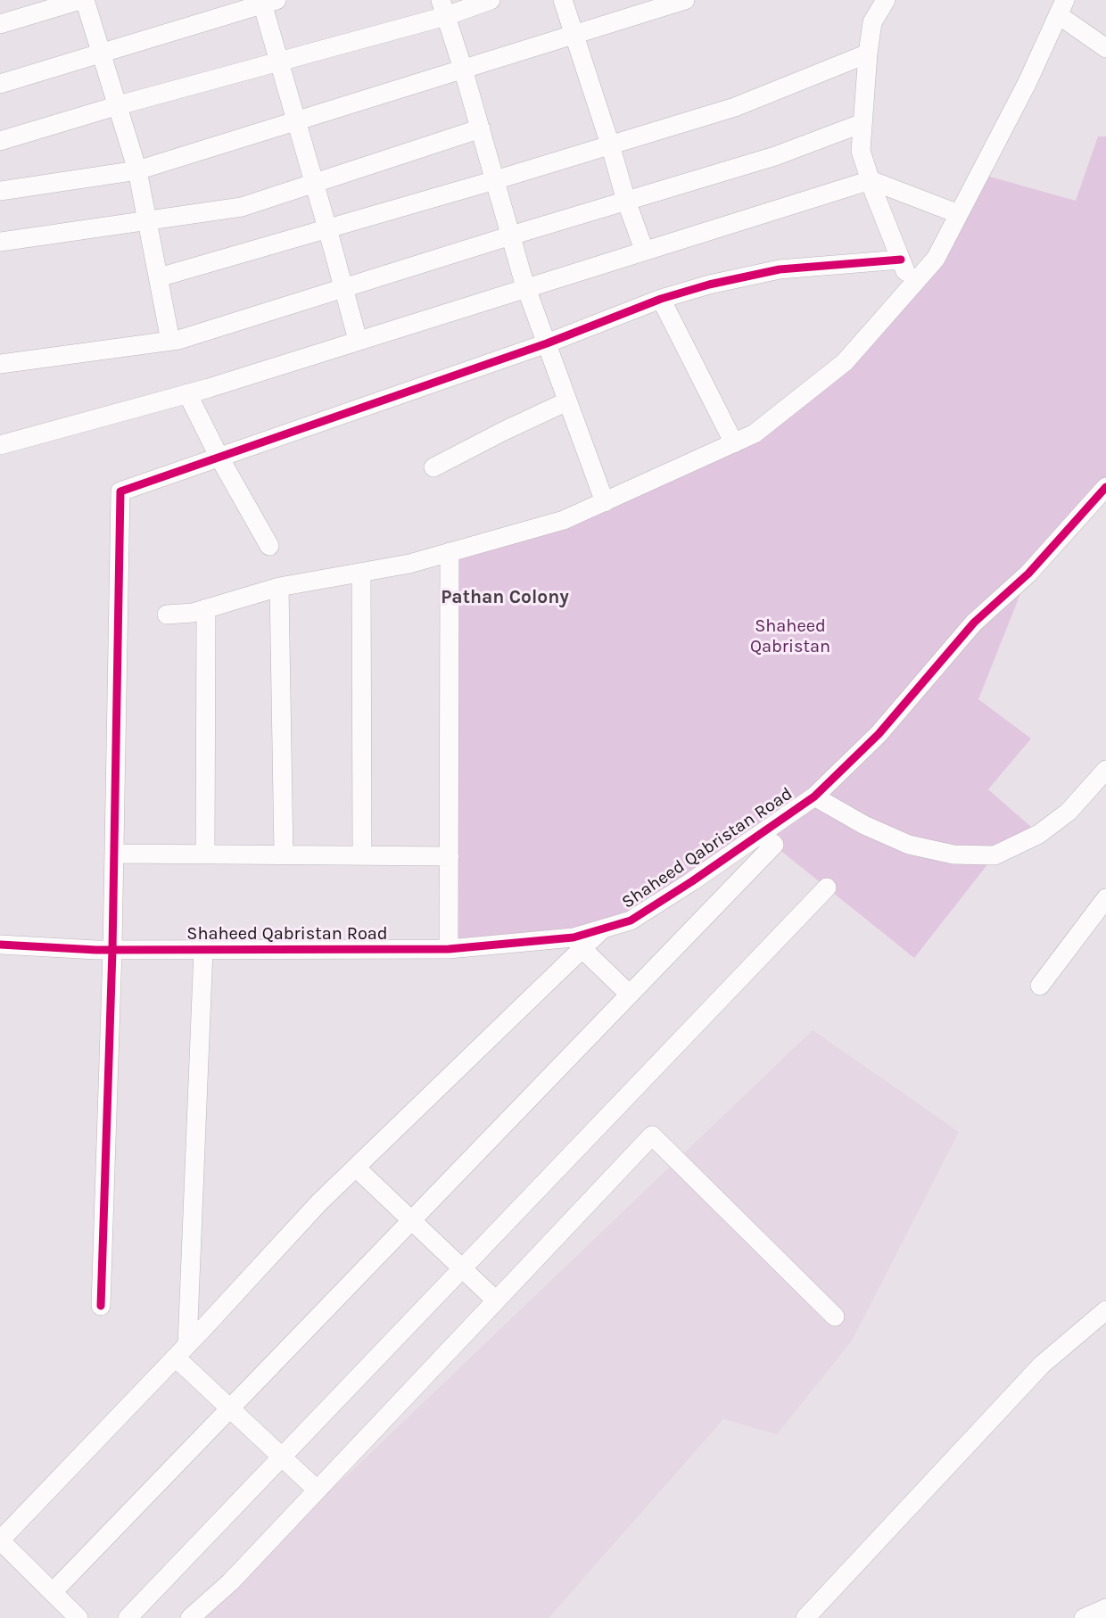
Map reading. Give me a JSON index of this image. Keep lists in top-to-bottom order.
{
  "streets": {
    "street": ["Shaheed Qabristan Road"]
  },
  "districts": ["Pathan Colony"],
  "parks": ["Shaheed Qabristan"]
}
